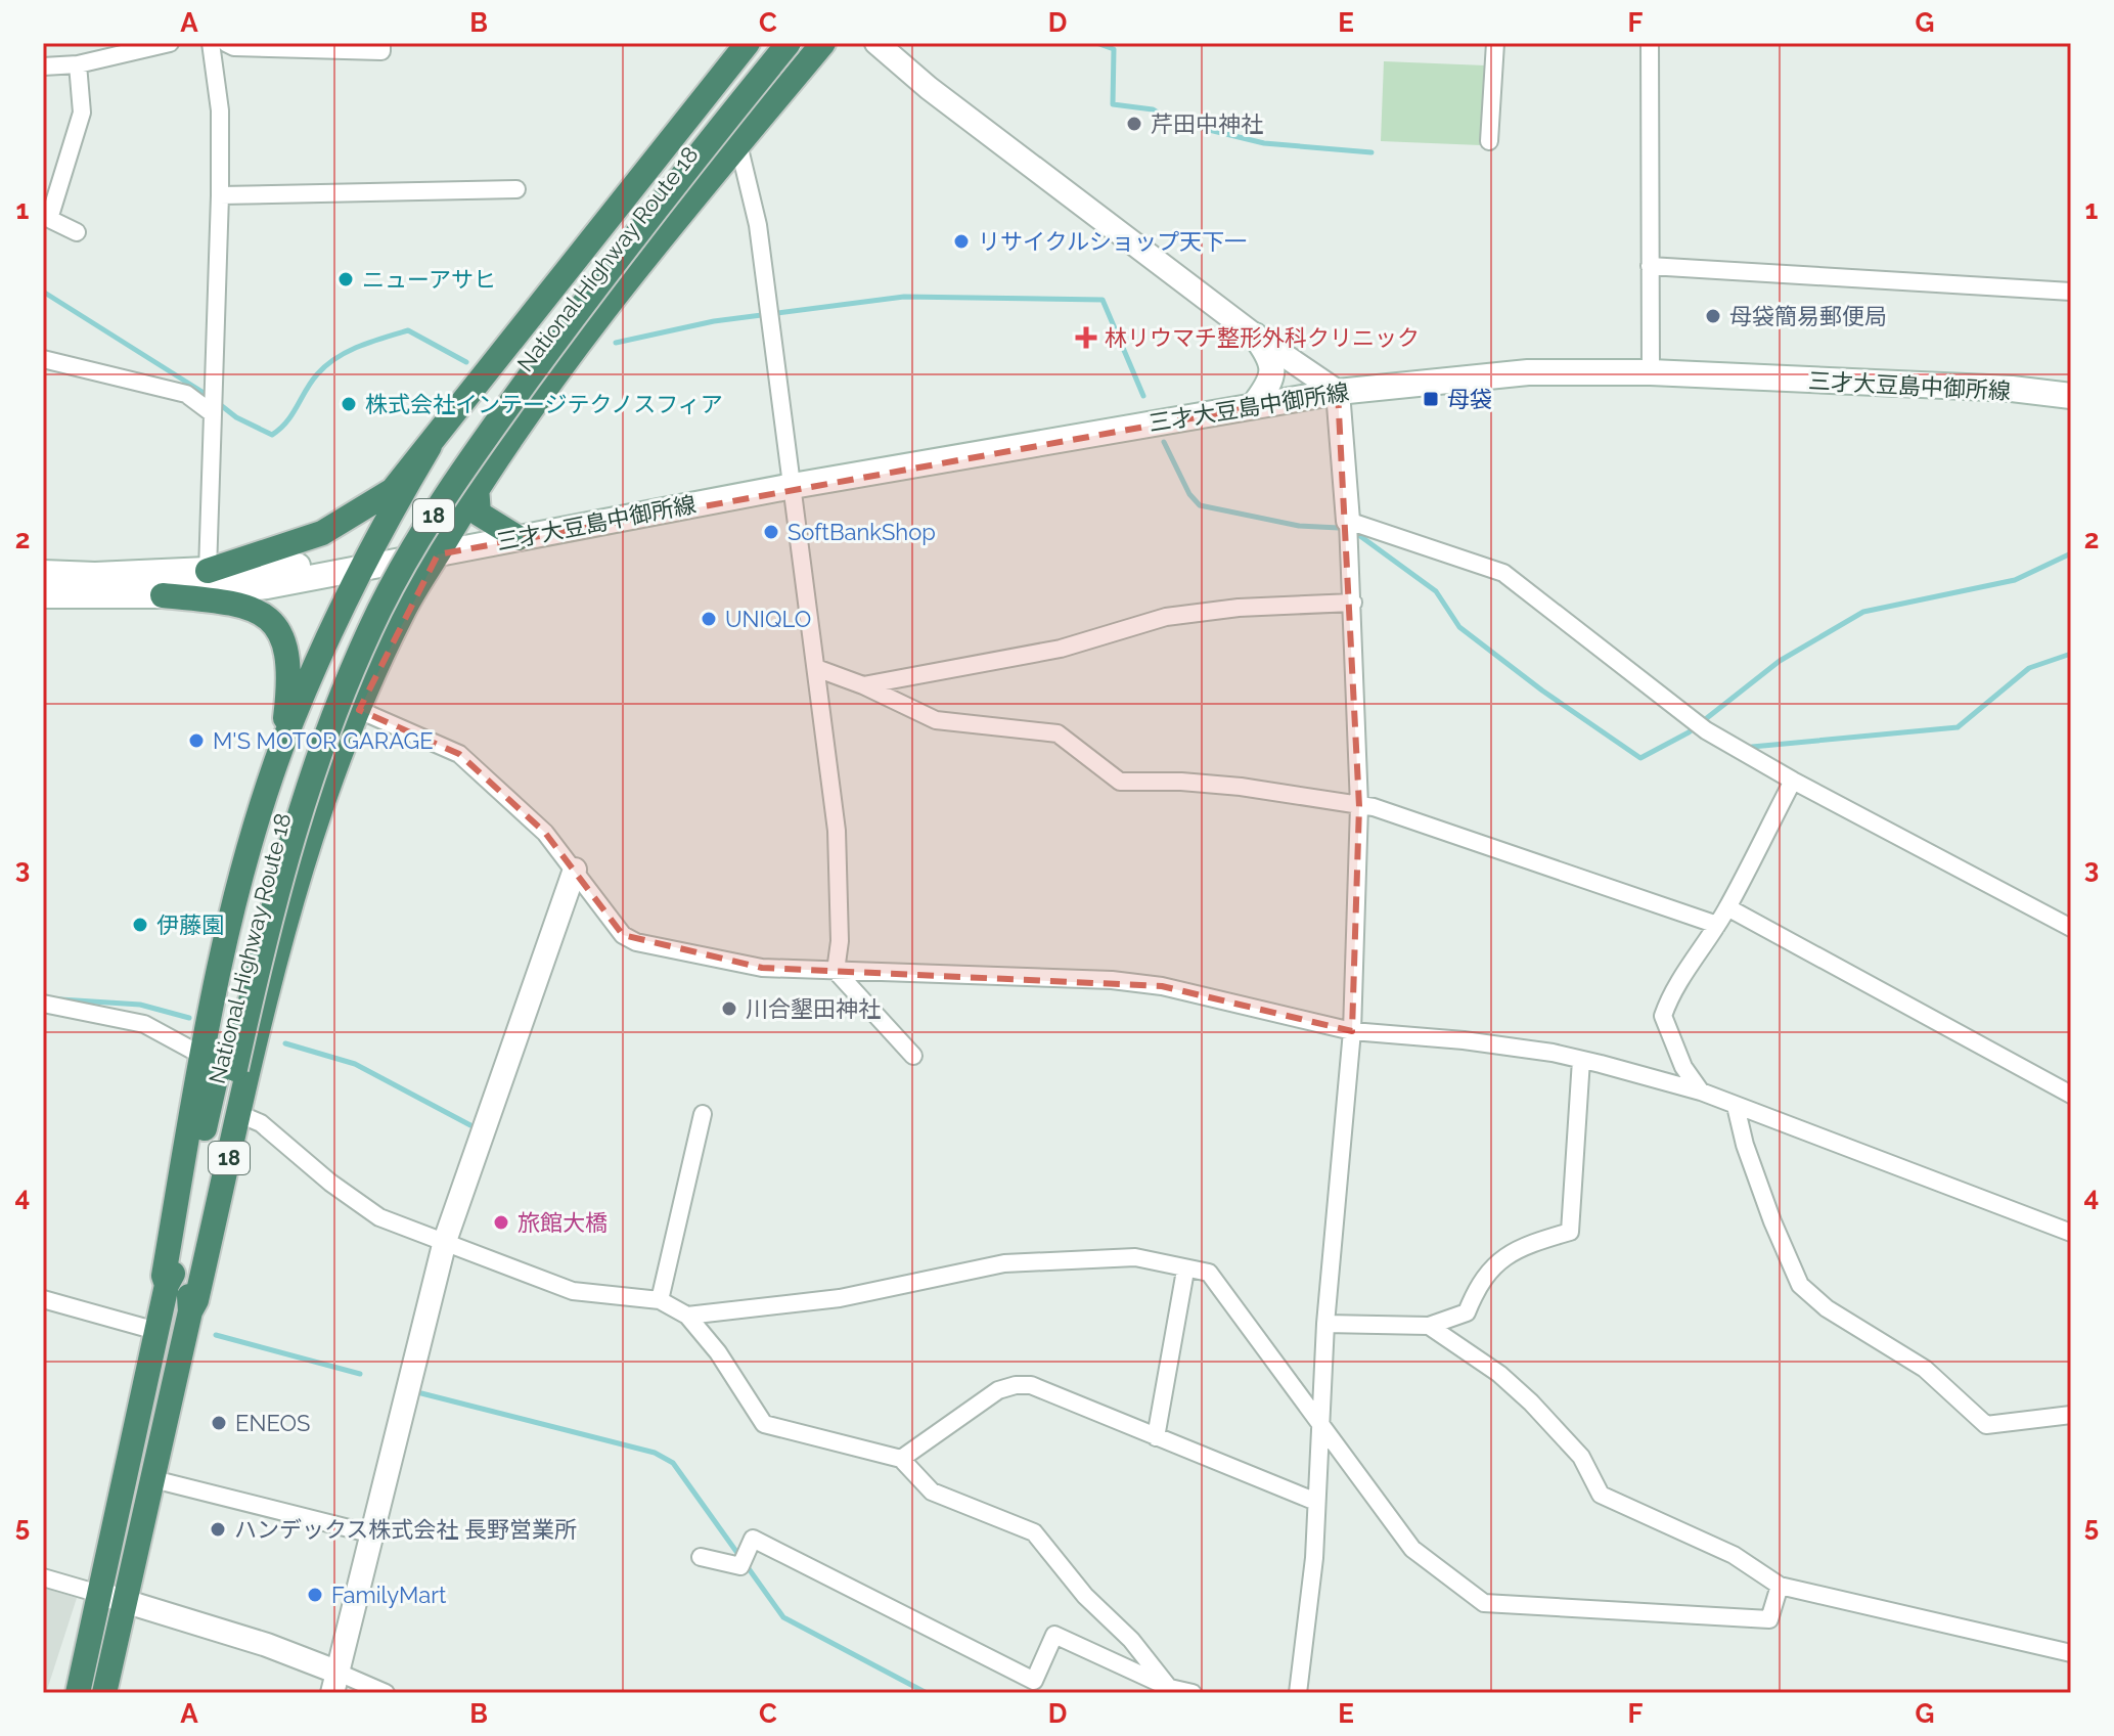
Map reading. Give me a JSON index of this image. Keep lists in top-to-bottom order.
{
  "streets": {
    "highway": ["National Highway Route 18", "18"],
    "main road": ["三才大豆島中御所線"]
  },
  "crossings": [
    ["National Highway Route 18", "18"],
    ["三才大豆島中御所線", "18"]
  ],
  "places": {
    "other": [
      "芹田中神社",
      "リサイクルショップ天下一",
      "ニューアサヒ",
      "母袋簡易郵便局",
      "株式会社インテージテクノスフィア",
      "SoftBankShop",
      "UNIQLO",
      "M'S MOTOR GARAGE",
      "伊藤園",
      "川合墾田神社",
      "旅館大橋",
      "ENEOS",
      "ハンデックス株式会社 長野営業所",
      "FamilyMart"
    ],
    "health": ["林リウマチ整形外科クリニック"],
    "transit": ["母袋"]
  },
  "grid": {
    "columns": [
      "A",
      "B",
      "C",
      "D",
      "E",
      "F",
      "G"
    ],
    "rows": [
      "1",
      "2",
      "3",
      "4",
      "5"
    ]
  }
}
